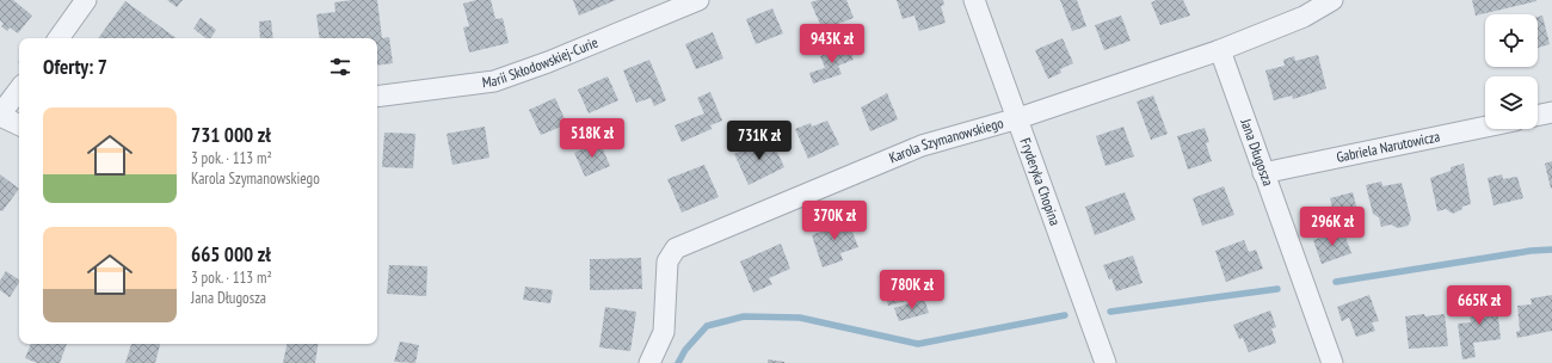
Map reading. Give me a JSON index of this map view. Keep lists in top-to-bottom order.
{
  "streets": {
    "street": [
      "Marii Skłodowskiej-Curie",
      "Karola Szymanowskiego",
      "Gabriela Narutowicza",
      "Jana Długosza",
      "Fryderyka Chopina"
    ]
  },
  "crossings": [
    ["Karola Szymanowskiego", "Jana Długosza"],
    ["Karola Szymanowskiego", "Fryderyka Chopina"],
    ["Gabriela Narutowicza", "Jana Długosza"]
  ],
  "page": {
    "price": [
      "943K zł",
      "518K zł",
      "731K zł",
      "370K zł",
      "296K zł",
      "780K zł",
      "665K zł"
    ],
    "heading": "Oferty: 7",
    "list": [
      {
        "name": "731 000 zł",
        "note": "3 pok. · 113 m² · Karola Szymanowskiego"
      },
      {
        "name": "665 000 zł",
        "note": "3 pok. · 113 m² · Jana Długosza"
      }
    ]
  }
}
